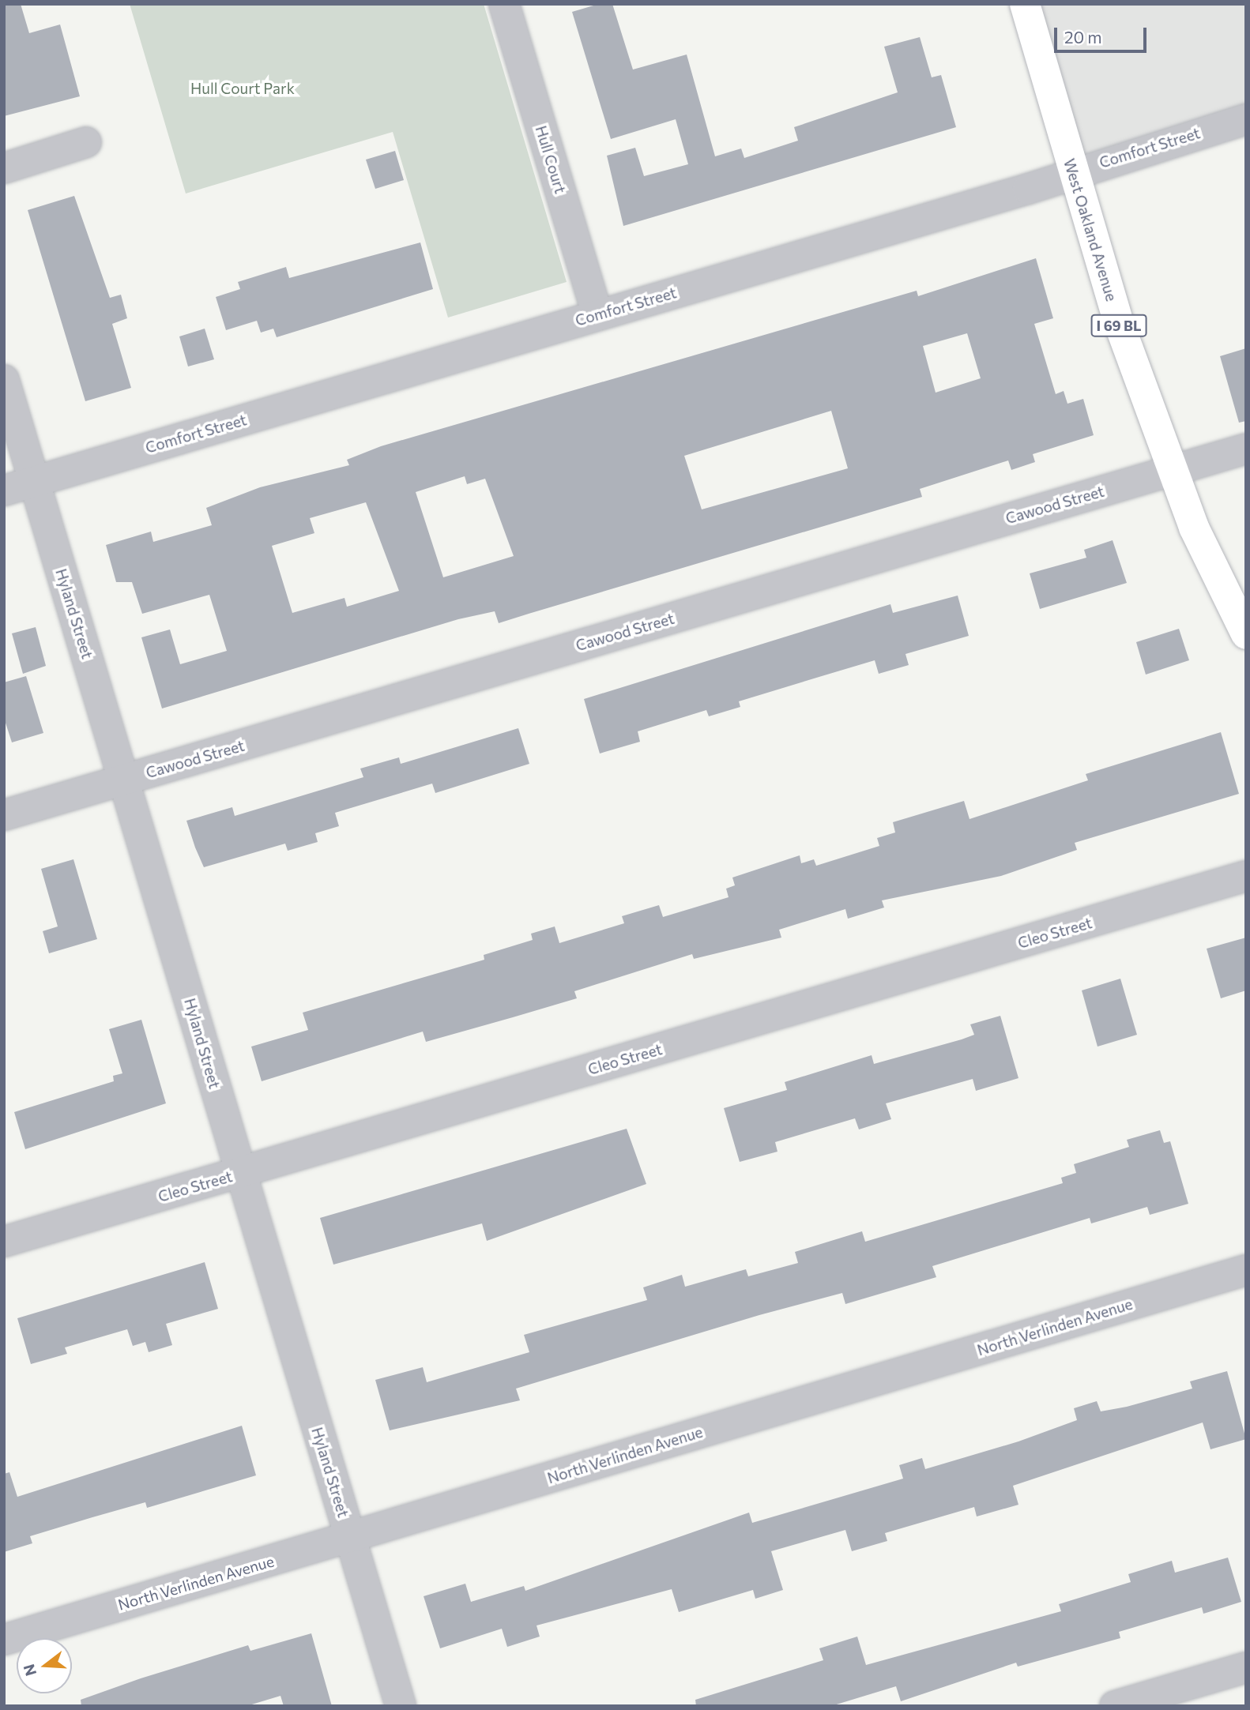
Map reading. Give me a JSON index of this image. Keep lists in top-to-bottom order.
{
  "streets": {
    "main road": ["West Oakland Avenue", "I 69 BL"],
    "street": [
      "Comfort Street",
      "Hull Court",
      "Cawood Street",
      "Hyland Street",
      "Cleo Street",
      "North Verlinden Avenue"
    ]
  },
  "crossings": [
    ["Comfort Street", "Hull Court"],
    ["Comfort Street", "West Oakland Avenue"],
    ["Comfort Street", "Hyland Street"],
    ["West Oakland Avenue", "Cawood Street"],
    ["Cawood Street", "Hyland Street"],
    ["Hyland Street", "Cleo Street"],
    ["Hyland Street", "North Verlinden Avenue"]
  ],
  "parks": ["Hull Court Park"],
  "scale_bar": "20 m",
  "north": "left"
}
